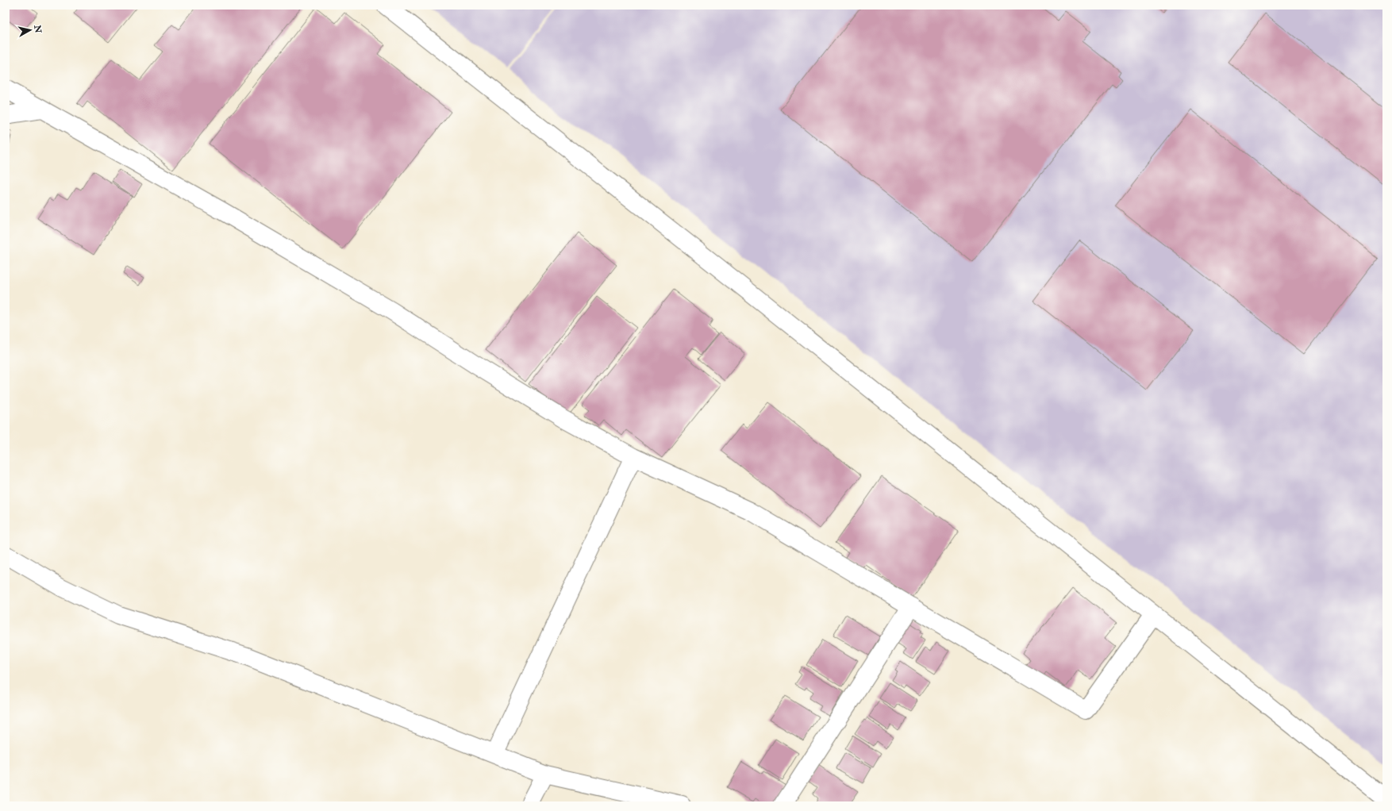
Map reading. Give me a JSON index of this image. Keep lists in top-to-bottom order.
{
  "north": "right"
}
